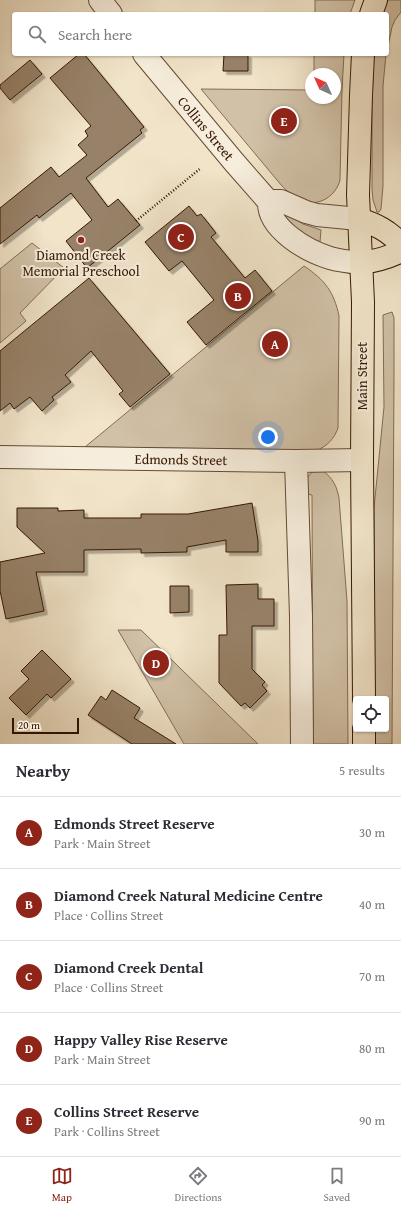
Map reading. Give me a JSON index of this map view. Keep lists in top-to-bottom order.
{
  "streets": {
    "main road": ["Collins Street", "Main Street"],
    "street": ["Edmonds Street"]
  },
  "crossings": [
    ["Collins Street", "Main Street"],
    ["Main Street", "Edmonds Street"]
  ],
  "places": ["Diamond Creek Memorial Preschool"],
  "scale_bar": "20 m",
  "north": "top left",
  "page": {
    "search": "Search here",
    "pins": [
      "E",
      "C",
      "B",
      "A",
      "D"
    ],
    "scale": "20 m",
    "heading": ["Nearby", "5 results"],
    "list": [
      {
        "mark": "A",
        "name": "Edmonds Street Reserve",
        "note": "Park · Main Street",
        "value": "30 m"
      },
      {
        "mark": "B",
        "name": "Diamond Creek Natural Medicine Centre",
        "note": "Place · Collins Street",
        "value": "40 m"
      },
      {
        "mark": "C",
        "name": "Diamond Creek Dental",
        "note": "Place · Collins Street",
        "value": "70 m"
      },
      {
        "mark": "D",
        "name": "Happy Valley Rise Reserve",
        "note": "Park · Main Street",
        "value": "80 m"
      },
      {
        "mark": "E",
        "name": "Collins Street Reserve",
        "note": "Park · Collins Street",
        "value": "90 m"
      }
    ],
    "nav": ["Map", "Directions", "Saved"]
  }
}
